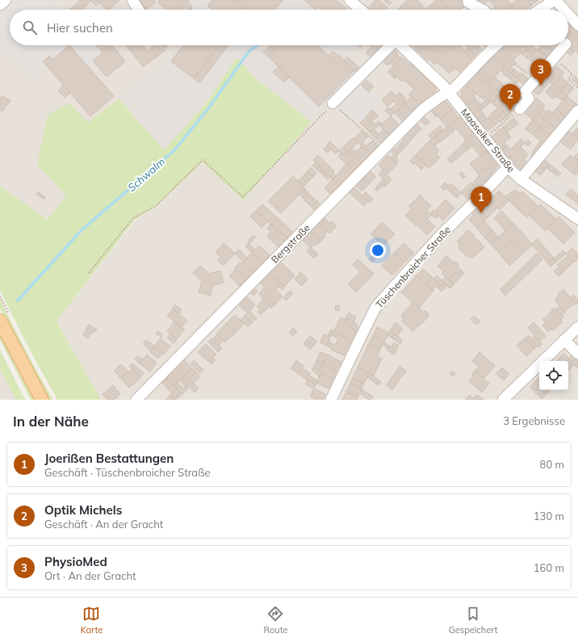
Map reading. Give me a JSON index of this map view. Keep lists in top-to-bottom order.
{
  "streets": {
    "street": ["Maaseiker Straße", "Bergstraße", "Tüschenbroicher Straße"]
  },
  "crossings": [
    ["Maaseiker Straße", "Bergstraße"],
    ["Maaseiker Straße", "Tüschenbroicher Straße"]
  ],
  "water": ["Schwalm"],
  "page": {
    "search": "Hier suchen",
    "pins": ["3", "2", "1"],
    "heading": ["In der Nähe", "3 Ergebnisse"],
    "list": [
      {
        "mark": "1",
        "name": "Joerißen Bestattungen",
        "note": "Geschäft · Tüschenbroicher Straße",
        "value": "80 m"
      },
      {
        "mark": "2",
        "name": "Optik Michels",
        "note": "Geschäft · An der Gracht",
        "value": "130 m"
      },
      {
        "mark": "3",
        "name": "PhysioMed",
        "note": "Ort · An der Gracht",
        "value": "160 m"
      }
    ],
    "nav": ["Karte", "Route", "Gespeichert"]
  }
}
